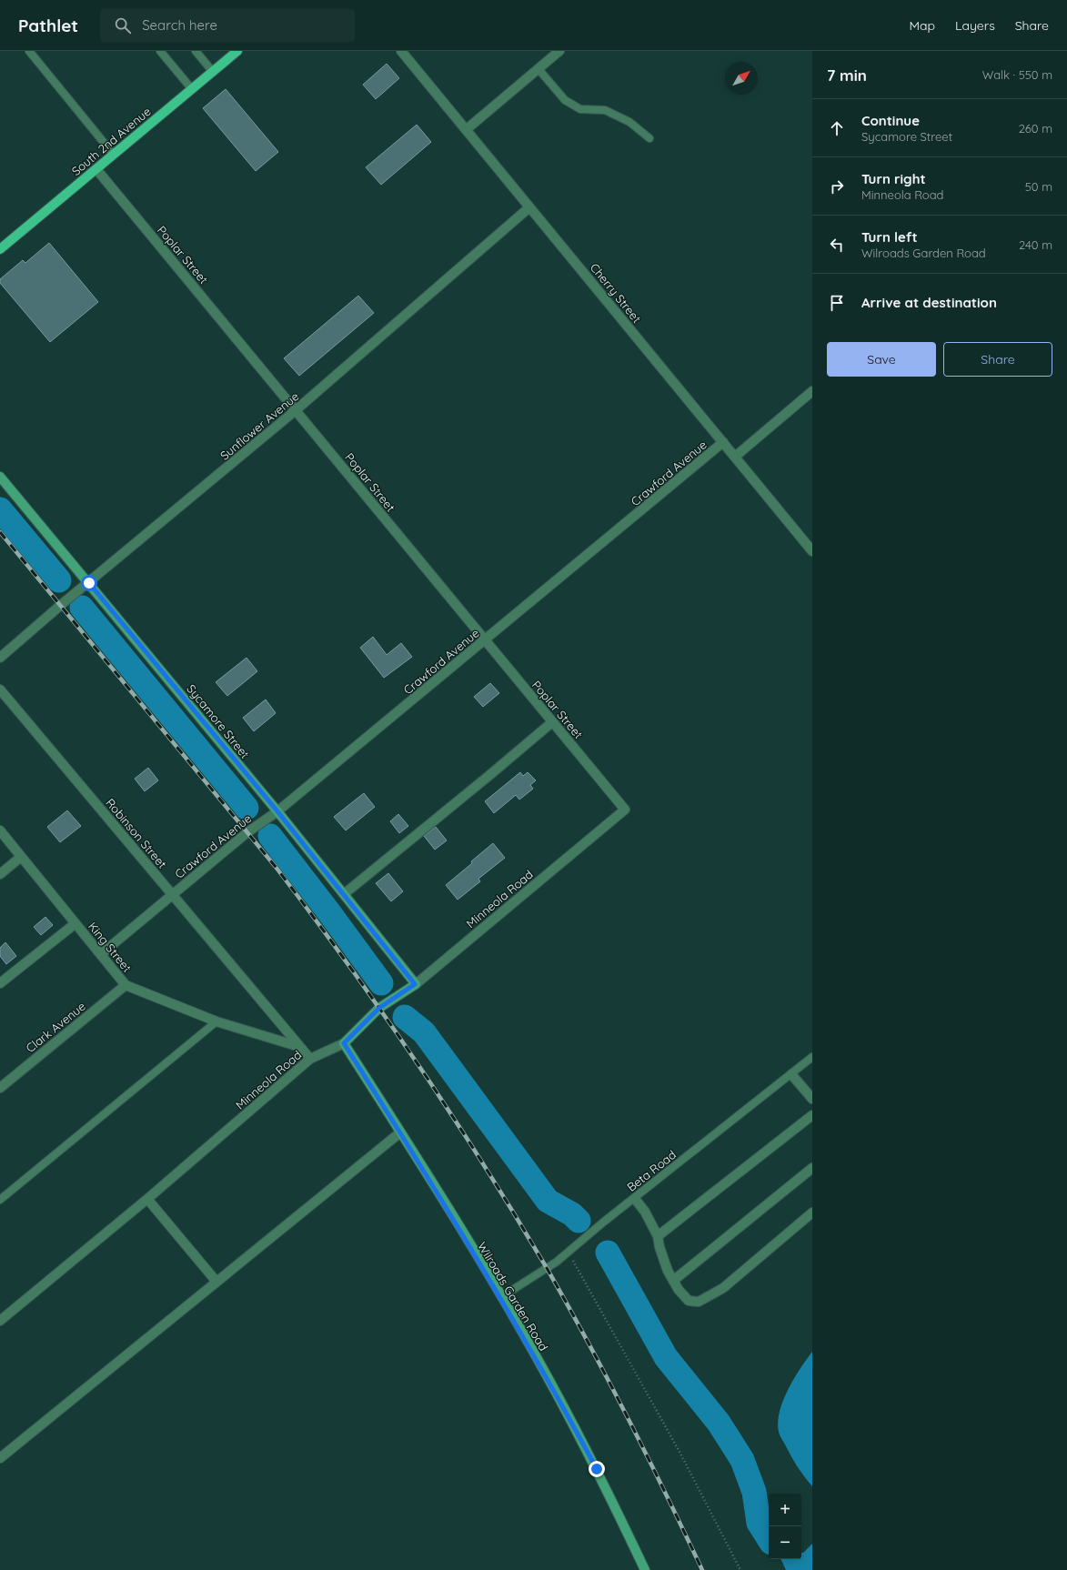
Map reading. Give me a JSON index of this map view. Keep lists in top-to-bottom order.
{
  "streets": {
    "main road": ["South 2nd Avenue"],
    "street": [
      "Poplar Street",
      "Cherry Street",
      "Sunflower Avenue",
      "Crawford Avenue",
      "Sycamore Street",
      "Robinson Street",
      "Minneola Road",
      "King Street",
      "Clark Avenue",
      "Wilroads Garden Road"
    ],
    "lane": ["Beta Road"]
  },
  "crossings": [
    ["South 2nd Avenue", "Poplar Street"],
    ["Poplar Street", "Sunflower Avenue"],
    ["Poplar Street", "Crawford Avenue"],
    ["Poplar Street", "Minneola Road"],
    ["Cherry Street", "Sunflower Avenue"],
    ["Cherry Street", "Crawford Avenue"],
    ["Sunflower Avenue", "Sycamore Street"],
    ["Crawford Avenue", "Sycamore Street"],
    ["Crawford Avenue", "Robinson Street"],
    ["Crawford Avenue", "King Street"],
    ["Sycamore Street", "Minneola Road"],
    ["Robinson Street", "Minneola Road"],
    ["Robinson Street", "King Street"],
    ["Minneola Road", "Wilroads Garden Road"],
    ["King Street", "Clark Avenue"],
    ["Beta Road", "Wilroads Garden Road"]
  ],
  "north": "top right",
  "page": {
    "header": "Pathlet",
    "search": "Search here",
    "nav": ["Map", "Layers", "Share"],
    "heading": ["7 min", "Walk · 550 m"],
    "list": [
      ["Continue", "Sycamore Street", "260 m"],
      ["Turn right", "Minneola Road", "50 m"],
      ["Turn left", "Wilroads Garden Road", "240 m"],
      "Arrive at destination"
    ],
    "buttons": ["Save", "Share"],
    "map_buttons": ["+", "−"]
  }
}
